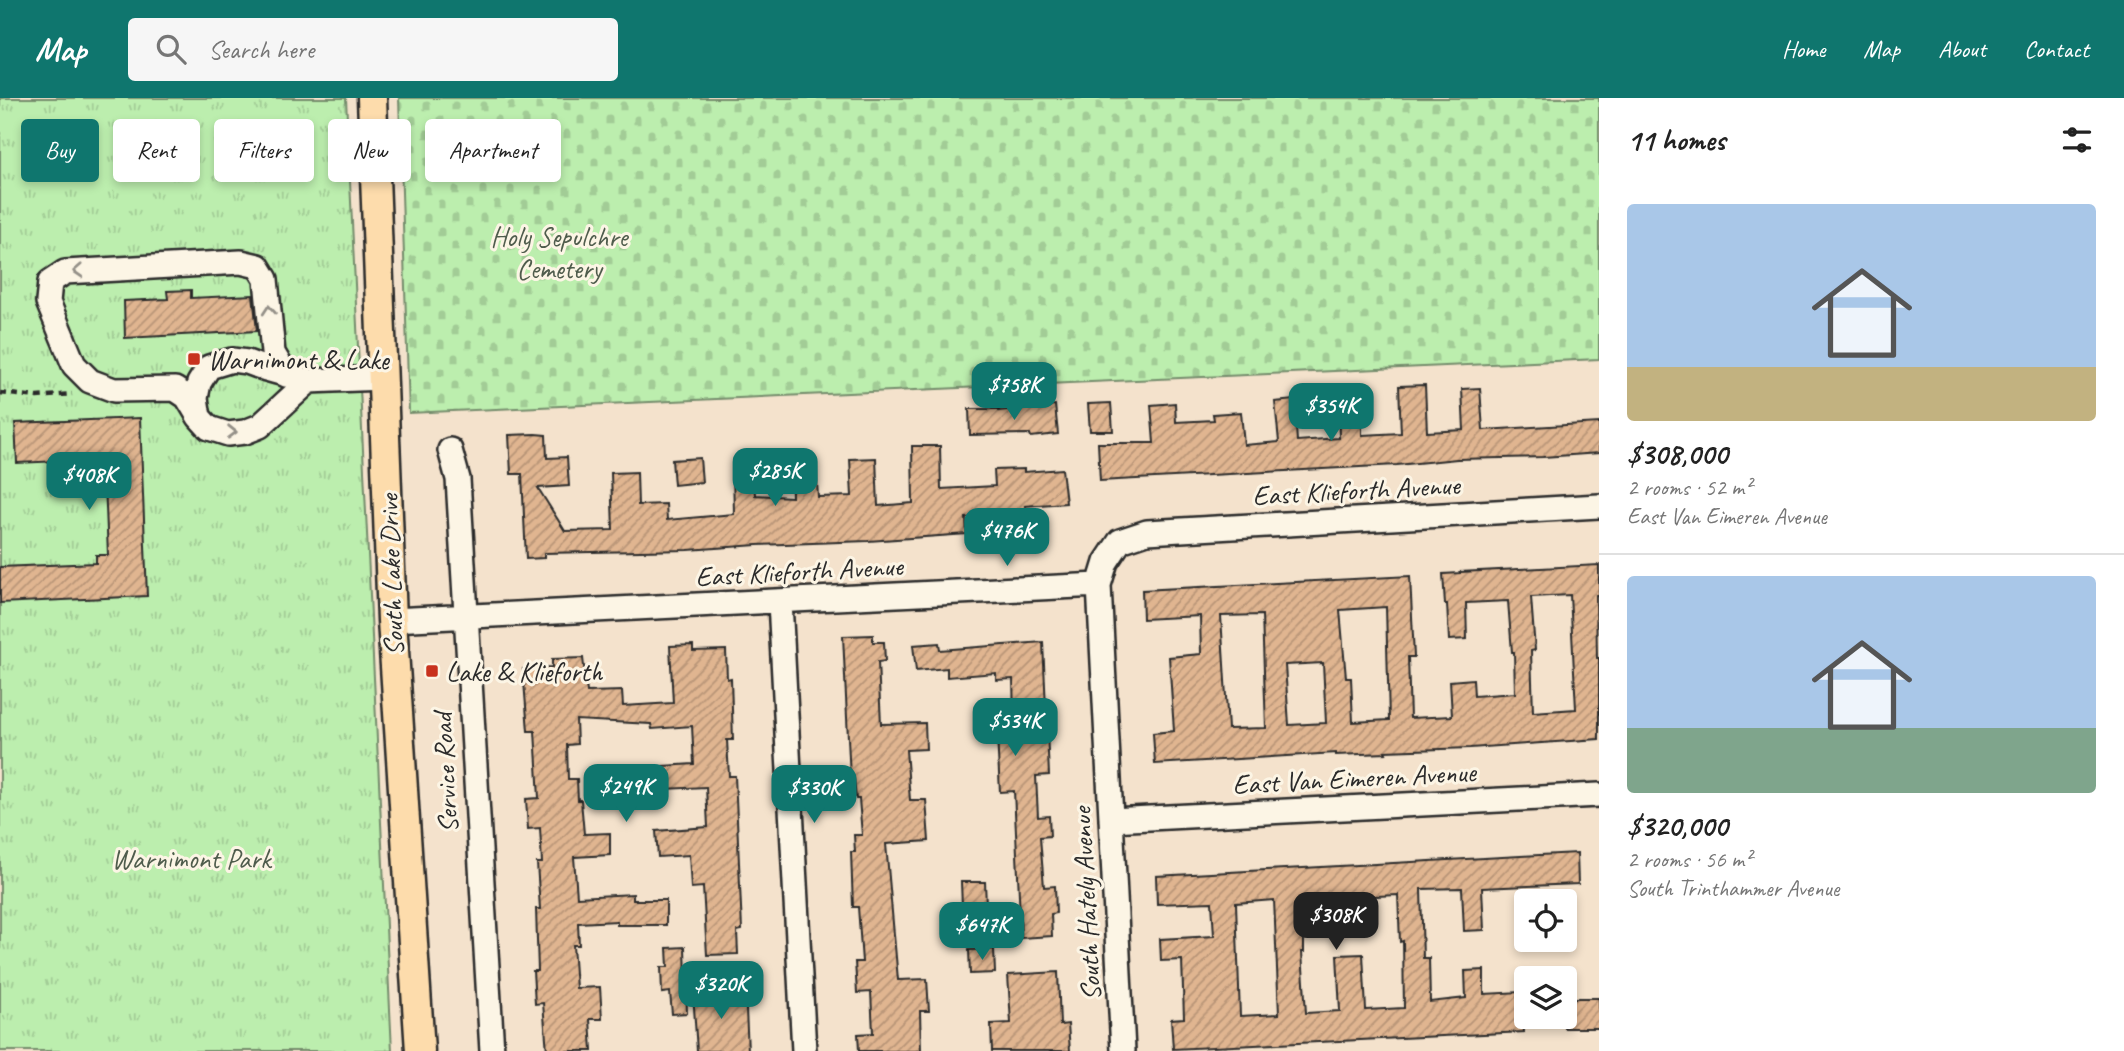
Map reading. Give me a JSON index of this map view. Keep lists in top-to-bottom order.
{
  "streets": {
    "main road": ["South Lake Drive"],
    "street": [
      "East Klieforth Avenue",
      "Service Road",
      "East Van Eimeren Avenue",
      "South Hately Avenue"
    ]
  },
  "crossings": [
    ["East Klieforth Avenue", "South Lake Drive"],
    ["East Klieforth Avenue", "Service Road"],
    ["East Klieforth Avenue", "South Hately Avenue"],
    ["East Van Eimeren Avenue", "South Hately Avenue"]
  ],
  "parks": ["Holy Sepulchre Cemetery", "Warnimont Park"],
  "places": {
    "transit": ["Warnimont & Lake", "Lake & Klieforth"]
  },
  "page": {
    "header": "Map",
    "search": "Search here",
    "nav": [
      "Home",
      "Map",
      "About",
      "Contact"
    ],
    "heading": "11 homes",
    "chip": [
      "Buy",
      "Rent",
      "Filters",
      "New",
      "Apartment"
    ],
    "list": [
      {
        "name": "$308,000",
        "note": "2 rooms · 52 m² · East Van Eimeren Avenue"
      },
      {
        "name": "$320,000",
        "note": "2 rooms · 56 m² · South Trinthammer Avenue"
      }
    ],
    "price": [
      "$758K",
      "$354K",
      "$285K",
      "$408K",
      "$476K",
      "$534K",
      "$249K",
      "$330K",
      "$308K",
      "$647K",
      "$320K"
    ]
  }
}
